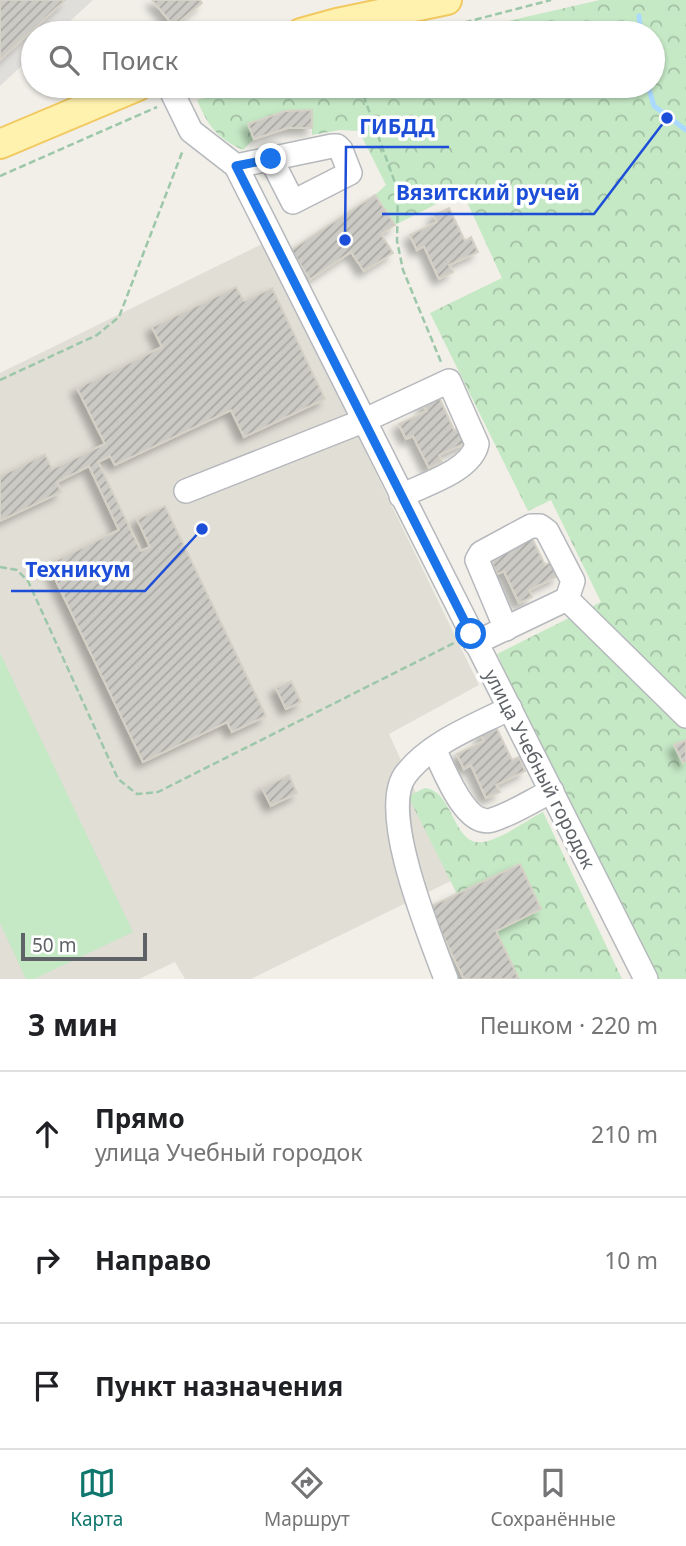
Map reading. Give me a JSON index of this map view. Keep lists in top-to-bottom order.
{
  "streets": {
    "lane": ["улица Учебный городок"]
  },
  "places": ["Вязитский ручей", "ГИБДД", "Техникум"],
  "scale_bar": "50 m",
  "page": {
    "search": "Поиск",
    "scale": "50 m",
    "heading": ["3 мин", "Пешком · 220 m"],
    "list": [
      ["Прямо", "улица Учебный городок", "210 m"],
      ["Направо", "10 m"],
      "Пункт назначения"
    ],
    "nav": ["Карта", "Маршрут", "Сохранённые"]
  }
}
